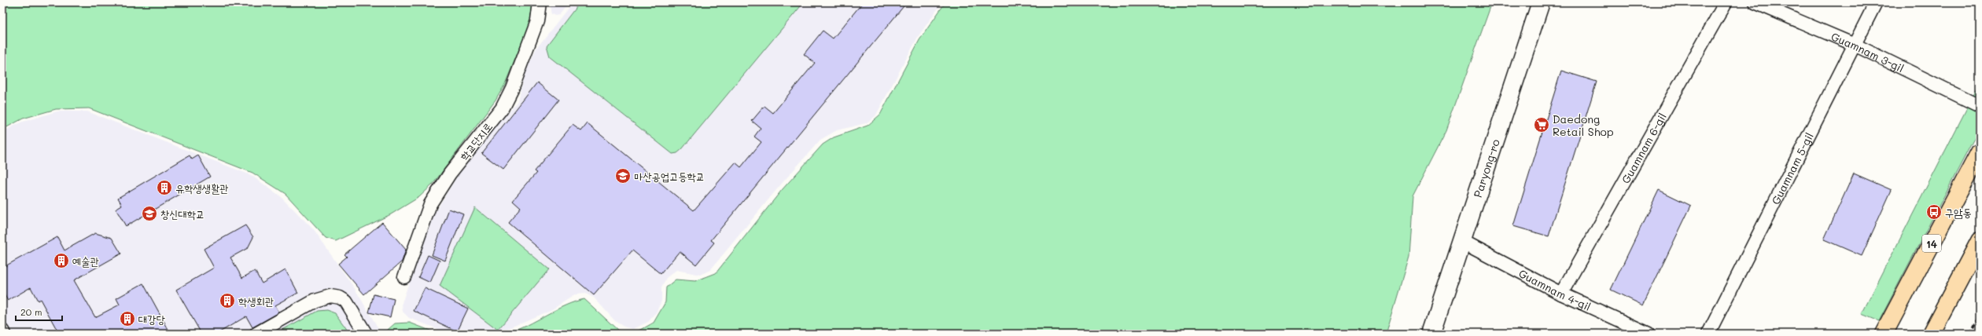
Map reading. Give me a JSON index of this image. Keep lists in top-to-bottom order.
{
  "streets": {
    "main road": ["Paryong-ro", "14"],
    "street": [
      "Guamnam 3-gil",
      "학교단지로",
      "Guamnam 6-gil",
      "Guamnam 5-gil",
      "Guamnam 4-gil"
    ]
  },
  "crossings": [
    ["Guamnam 3-gil", "Guamnam 5-gil"],
    ["Guamnam 6-gil", "Guamnam 4-gil"],
    ["Paryong-ro", "Guamnam 4-gil"]
  ],
  "places": {
    "supermarket": ["Daedong Retail Shop"],
    "school or university": ["마산공업고등학교", "창신대학교"],
    "building": [
      "유학생생활관",
      "예술관",
      "학생회관",
      "대강당"
    ],
    "bus stop": ["구암동"]
  },
  "scale_bar": "20 m"
}
